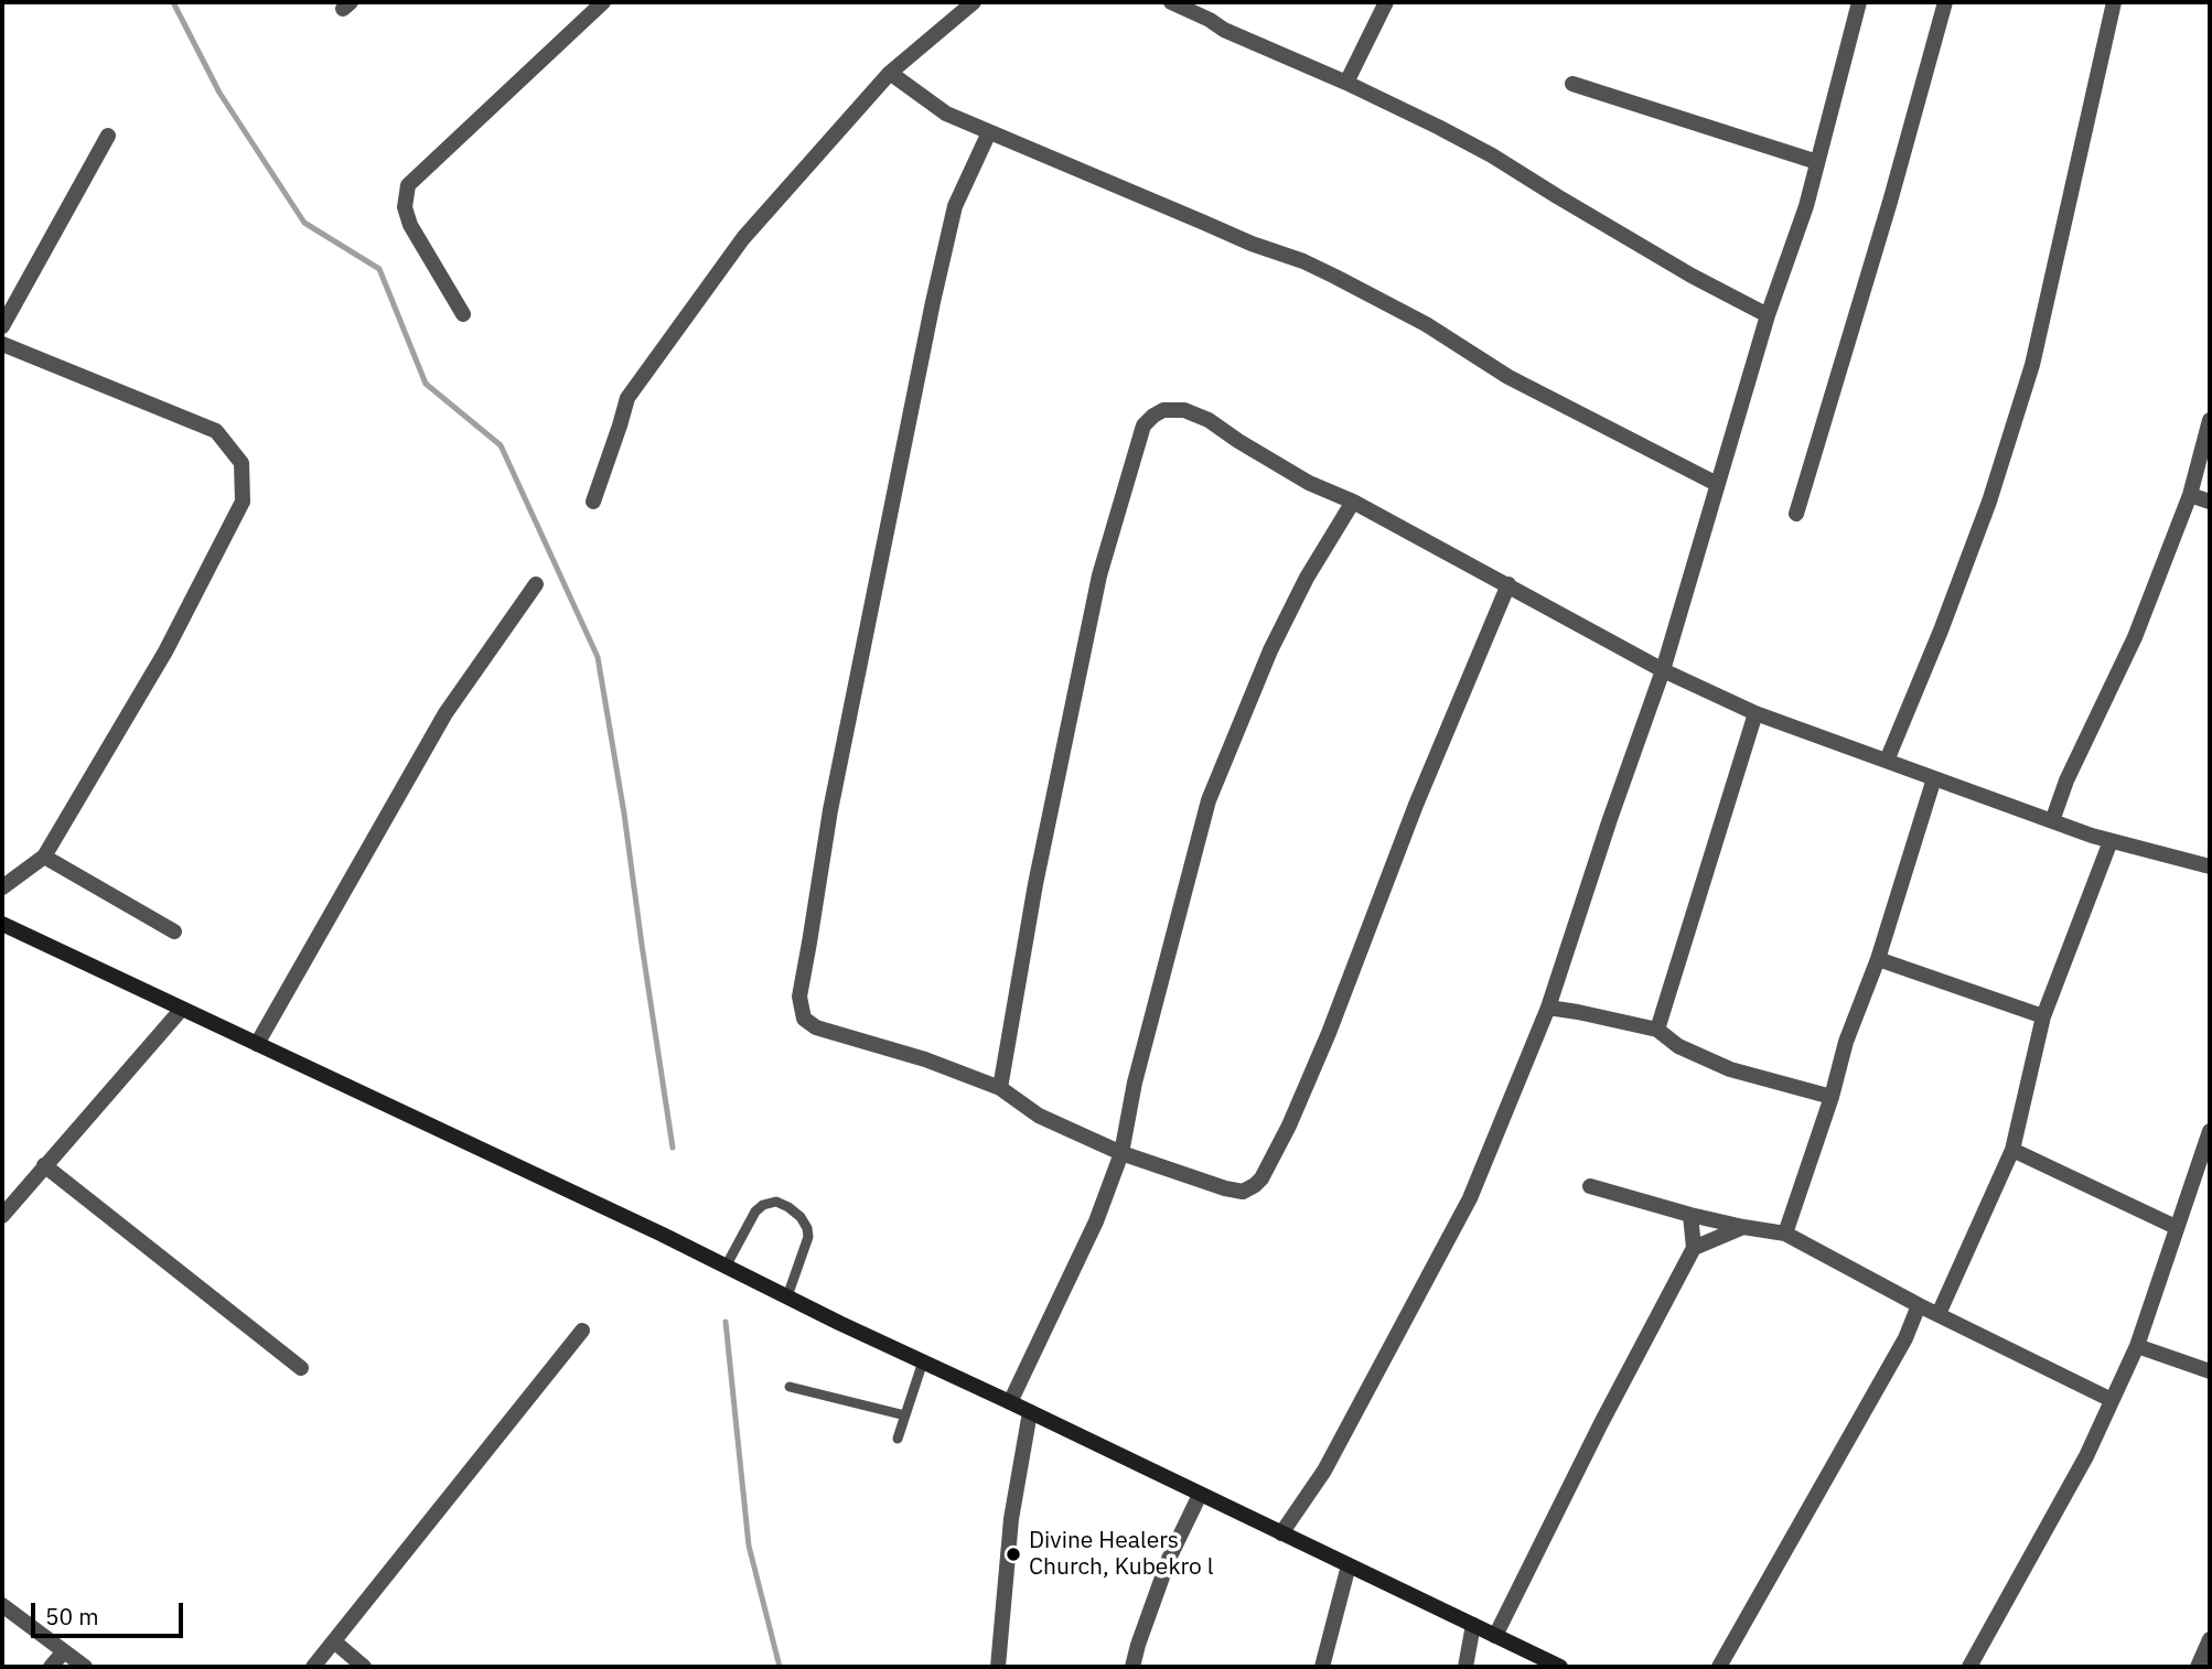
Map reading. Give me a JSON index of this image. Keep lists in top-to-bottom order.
{
  "places": ["Divine Healers Church, Kubekro l"],
  "scale_bar": "50 m"
}
